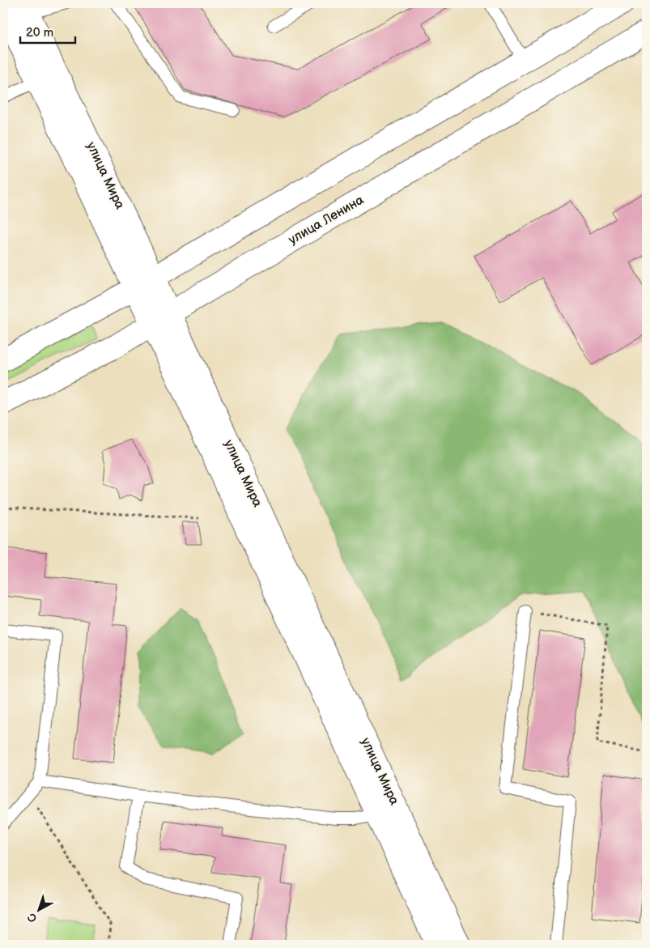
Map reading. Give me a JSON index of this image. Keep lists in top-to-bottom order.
{
  "streets": {
    "main road": ["улица Мира", "улица Ленина"]
  },
  "crossings": [
    ["улица Мира", "улица Ленина"]
  ],
  "scale_bar": "20 m",
  "north": "bottom left"
}
